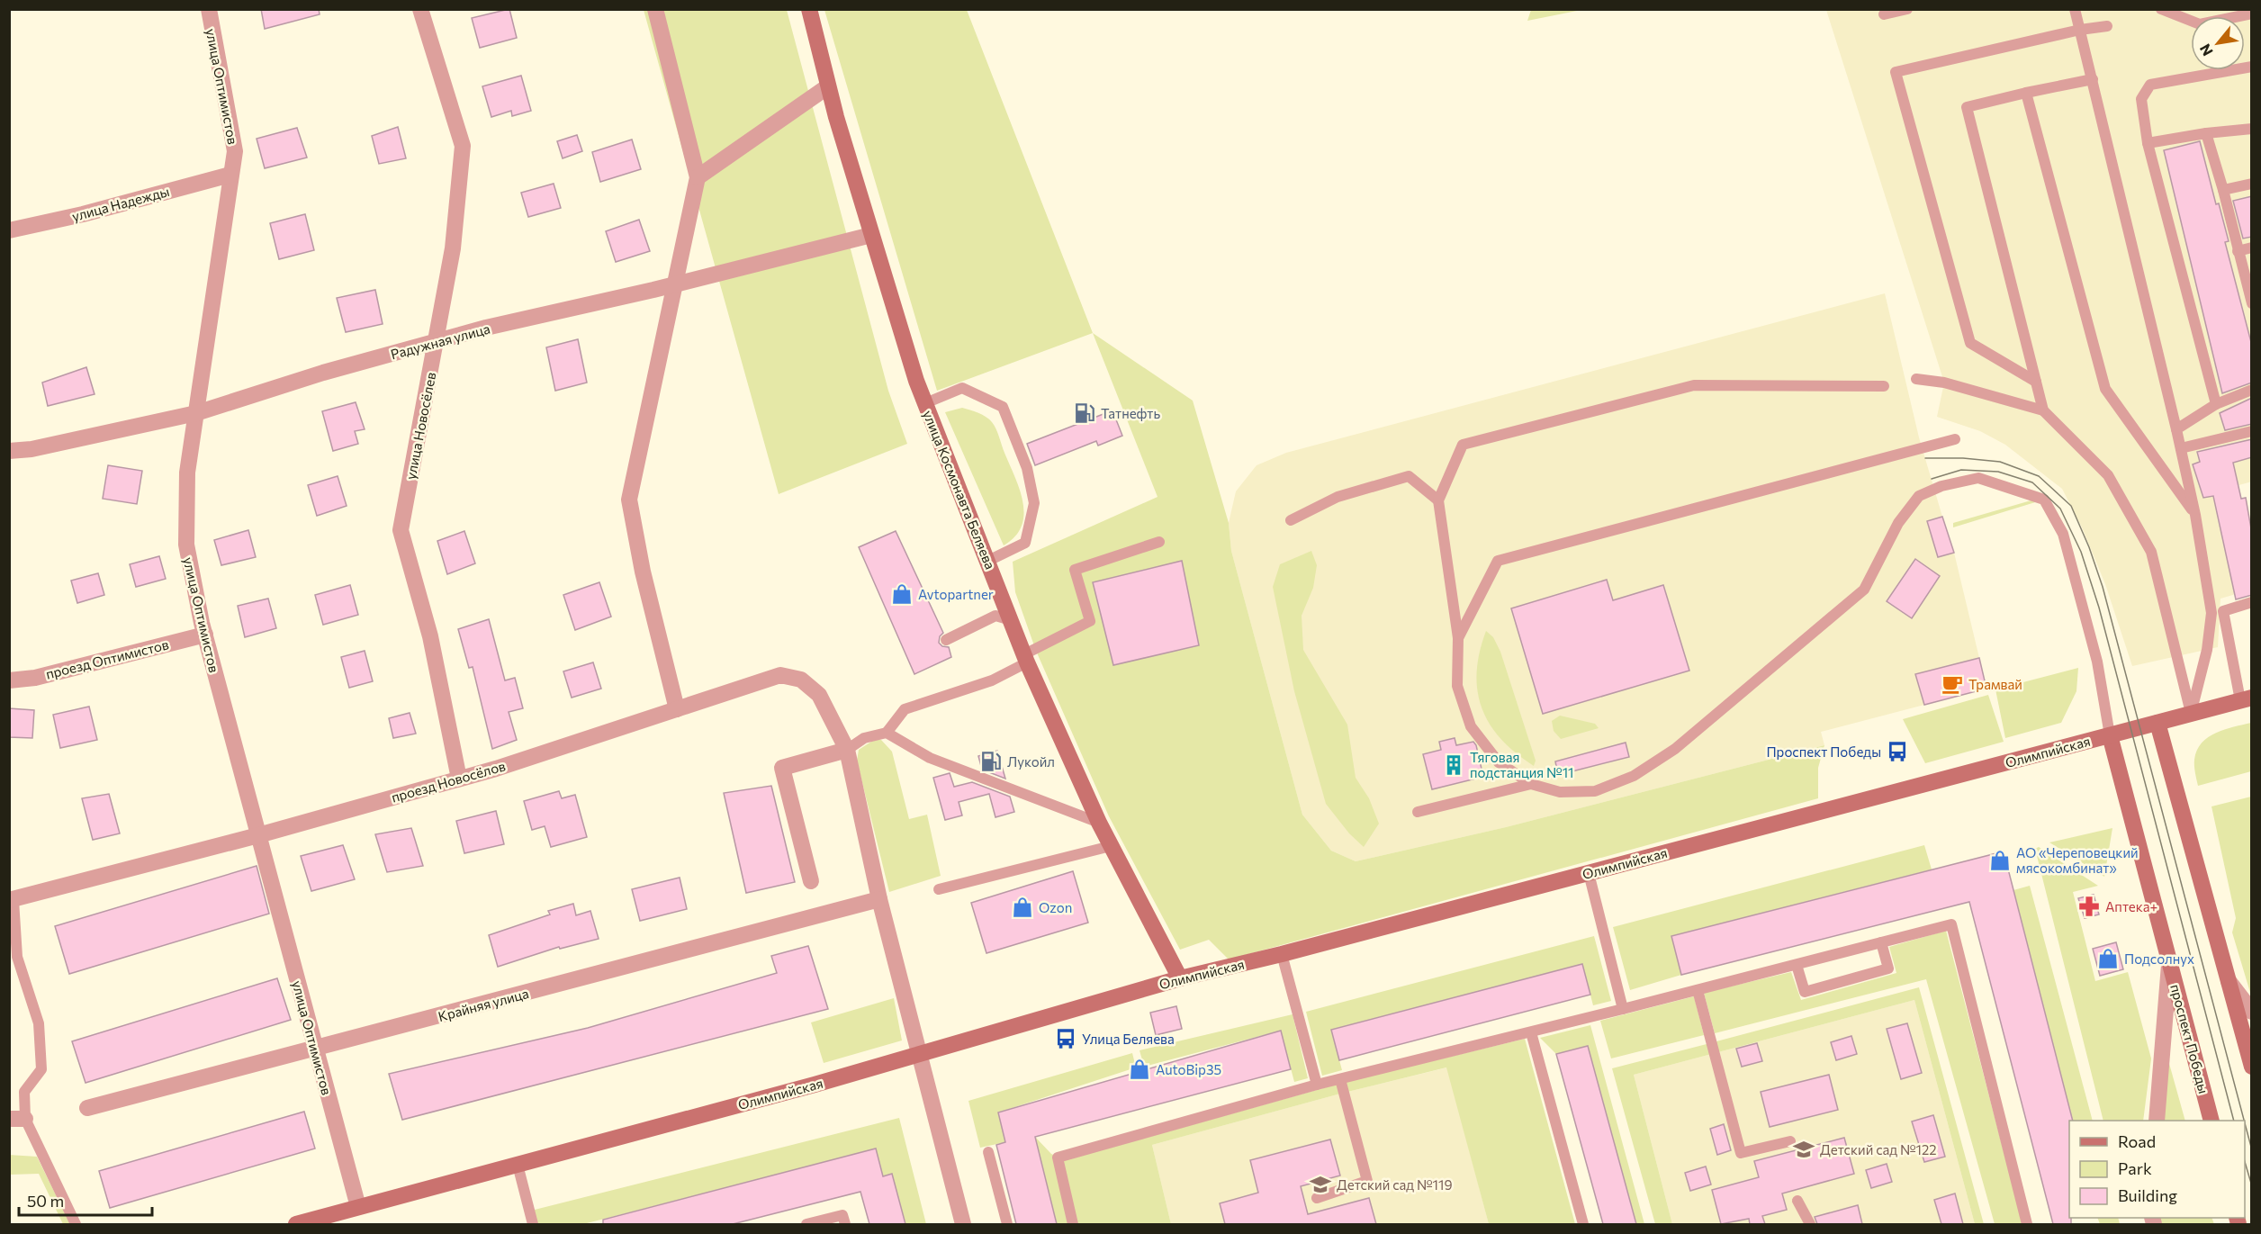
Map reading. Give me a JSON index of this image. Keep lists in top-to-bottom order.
{
  "streets": {
    "main road": ["улица Космонавта Беляева", "Олимпийская", "проспект Победы"],
    "street": [
      "улица Оптимистов",
      "улица Надежды",
      "Радужная улица",
      "улица Новосёлев",
      "проезд Оптимистов",
      "проезд Новосёлов",
      "Крайняя улица"
    ]
  },
  "crossings": [
    ["улица Оптимистов", "улица Надежды"],
    ["улица Оптимистов", "Радужная улица"],
    ["улица Оптимистов", "проезд Оптимистов"],
    ["улица Оптимистов", "Олимпийская"],
    ["улица Оптимистов", "проезд Новосёлов"],
    ["улица Оптимистов", "Крайняя улица"],
    ["Радужная улица", "улица Новосёлев"],
    ["Радужная улица", "улица Космонавта Беляева"],
    ["улица Новосёлев", "проезд Новосёлов"],
    ["улица Космонавта Беляева", "Олимпийская"],
    ["Олимпийская", "проезд Новосёлов"],
    ["Олимпийская", "проспект Победы"],
    ["проезд Новосёлов", "Крайняя улица"]
  ],
  "places": {
    "fuel station": ["Татнефть", "Лукойл"],
    "shop": [
      "Avtopartner",
      "АО «Череповецкий мясокомбинат»",
      "Ozon",
      "Подсолнух",
      "AutoBip35"
    ],
    "cafe": ["Трамвай"],
    "bus stop": ["Проспект Победы", "Улица Беляева"],
    "building": ["Тяговая подстанция №11"],
    "pharmacy": ["Аптека+"],
    "school or university": ["Детский сад №122", "Детский сад №119"]
  },
  "legend": ["Road", "Park", "Building"],
  "scale_bar": "50 m",
  "north": "bottom left"
}
